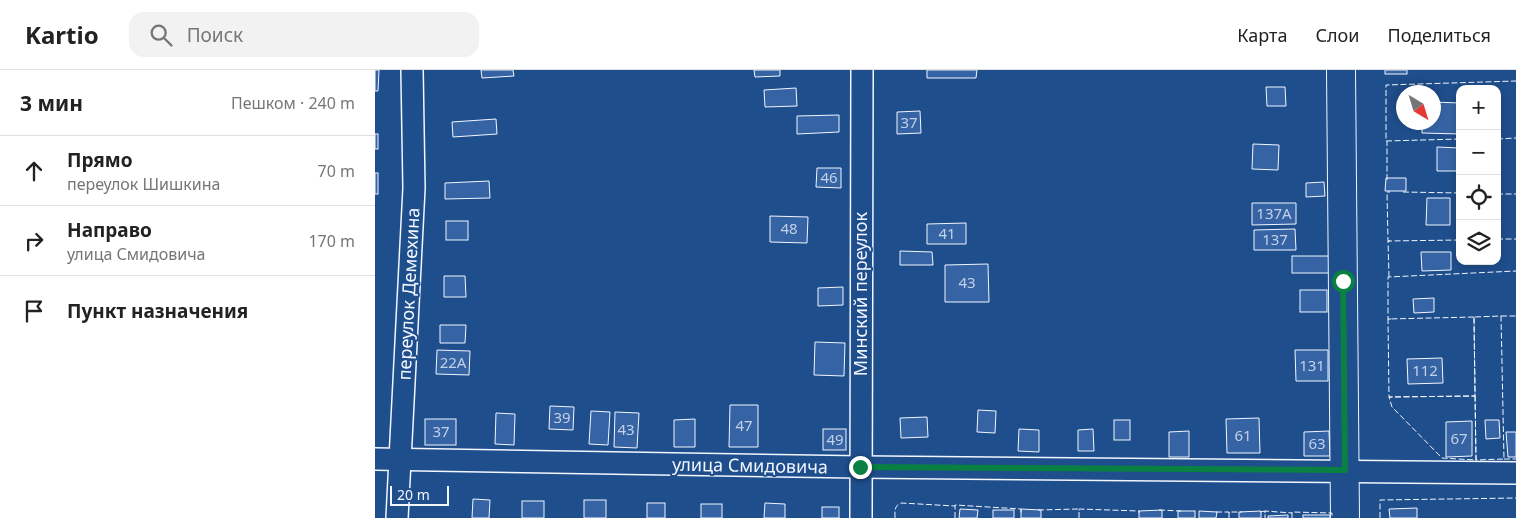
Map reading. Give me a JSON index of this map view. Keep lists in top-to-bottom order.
{
  "streets": {
    "street": ["переулок Демехина", "Минский переулок", "улица Смидовича"]
  },
  "crossings": [
    ["переулок Демехина", "улица Смидовича"],
    ["Минский переулок", "улица Смидовича"]
  ],
  "house_numbers": [
    "37",
    "46",
    "137А",
    "48",
    "41",
    "137",
    "43",
    "22А",
    "131",
    "112",
    "39",
    "47",
    "43",
    "37",
    "61",
    "67",
    "49",
    "63"
  ],
  "scale_bar": "20 m",
  "north": "bottom right",
  "page": {
    "header": "Kartio",
    "search": "Поиск",
    "nav": ["Карта", "Слои", "Поделиться"],
    "heading": ["3 мин", "Пешком · 240 m"],
    "map_buttons": ["+", "−"],
    "list": [
      ["Прямо", "переулок Шишкина", "70 m"],
      ["Направо", "улица Смидовича", "170 m"],
      "Пункт назначения"
    ],
    "scale": "20 m"
  }
}
